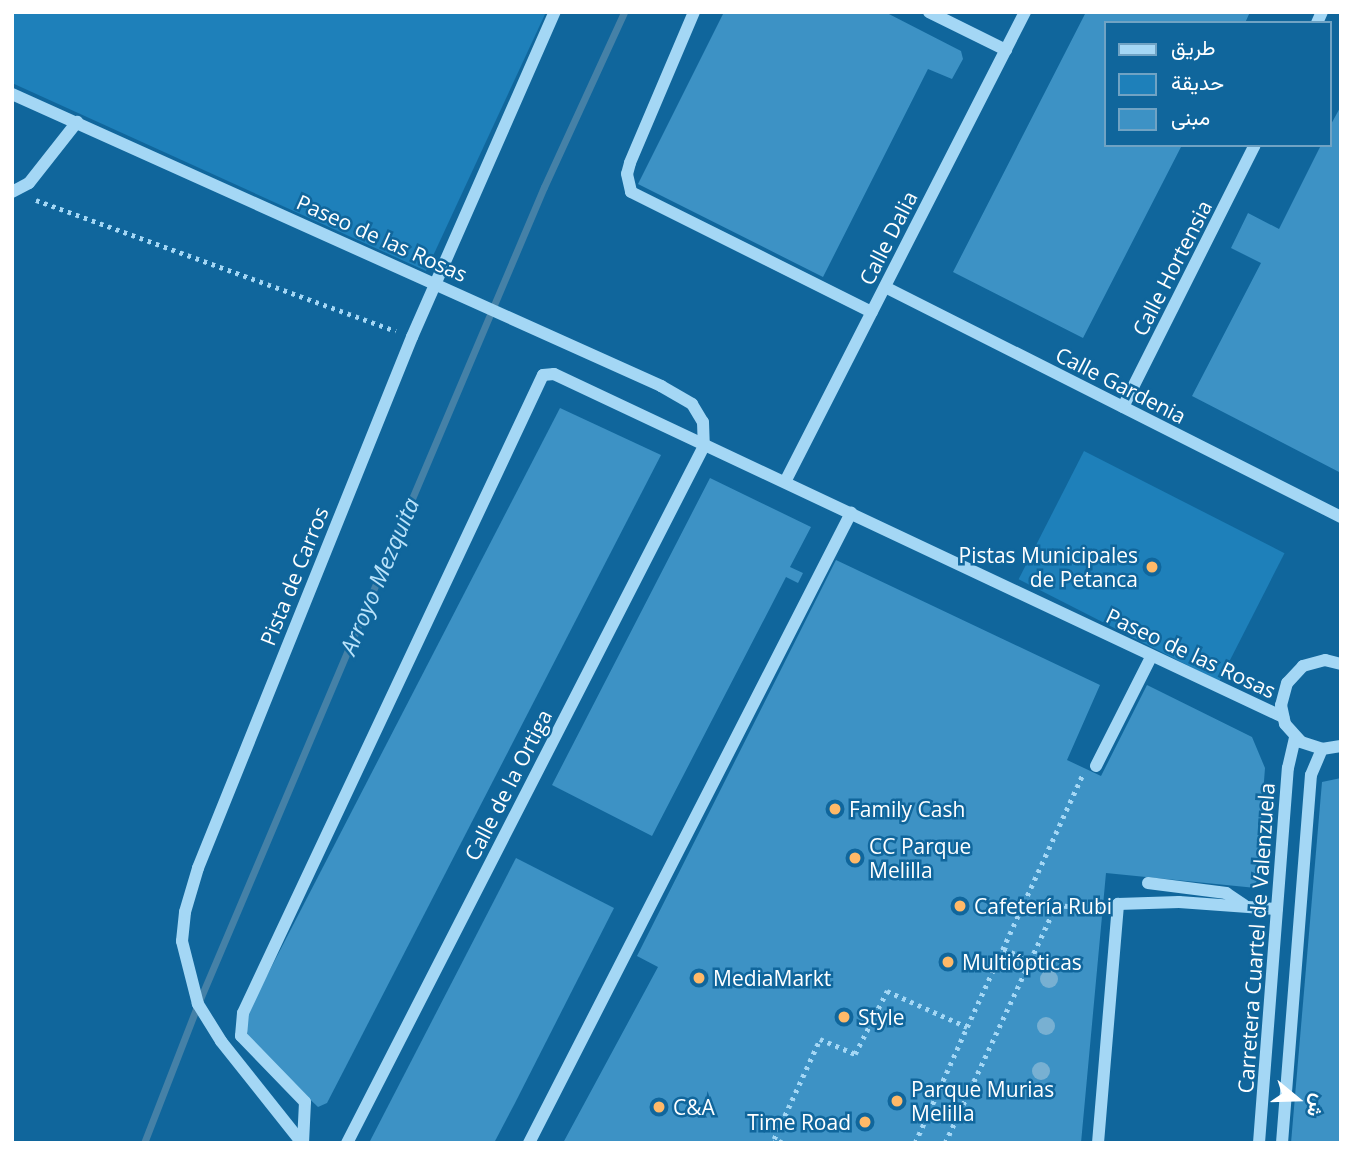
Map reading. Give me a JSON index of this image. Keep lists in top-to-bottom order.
{
  "streets": {
    "street": [
      "Paseo de las Rosas",
      "Calle Dalia",
      "Calle Hortensia",
      "Calle Gardenia",
      "Pista de Carros",
      "Calle de la Ortiga",
      "Carretera Cuartel de Valenzuela"
    ]
  },
  "crossings": [
    ["Paseo de las Rosas", "Calle Dalia"],
    ["Paseo de las Rosas", "Pista de Carros"],
    ["Paseo de las Rosas", "Calle de la Ortiga"],
    ["Calle Dalia", "Calle Gardenia"],
    ["Calle Hortensia", "Calle Gardenia"]
  ],
  "water": ["Arroyo Mezquita"],
  "places": [
    "Pistas Municipales de Petanca",
    "Family Cash",
    "CC Parque Melilla",
    "Cafetería Rubi",
    "Multiópticas",
    "MediaMarkt",
    "Style",
    "Parque Murias Melilla",
    "C&A",
    "Time Road"
  ],
  "legend": ["طريق", "حديقة", "مبنى"],
  "north": "right"
}
